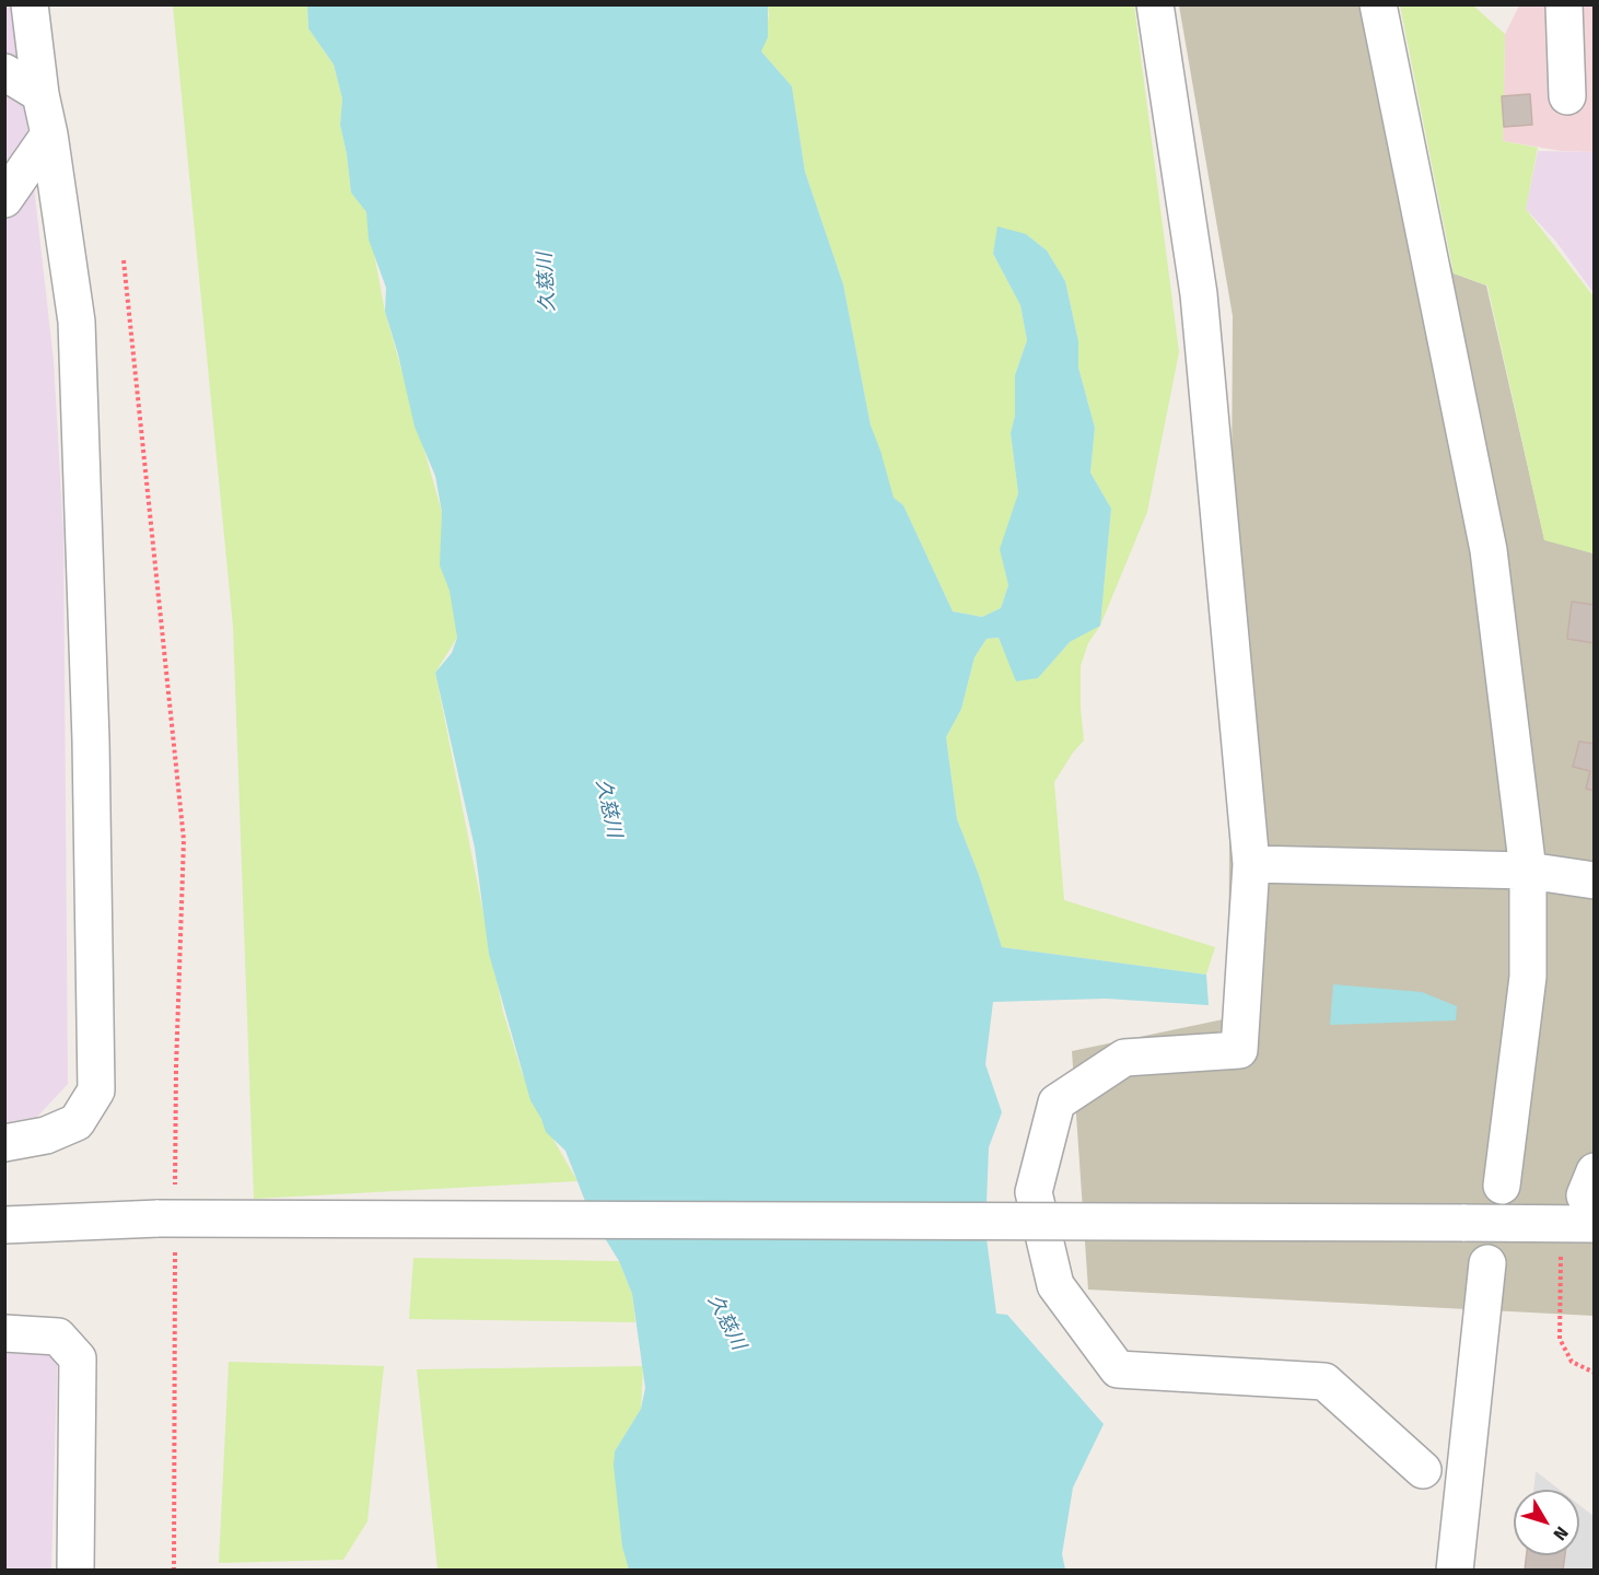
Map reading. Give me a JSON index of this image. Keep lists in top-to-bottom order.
{
  "water": ["久慈川"],
  "north": "bottom right"
}
